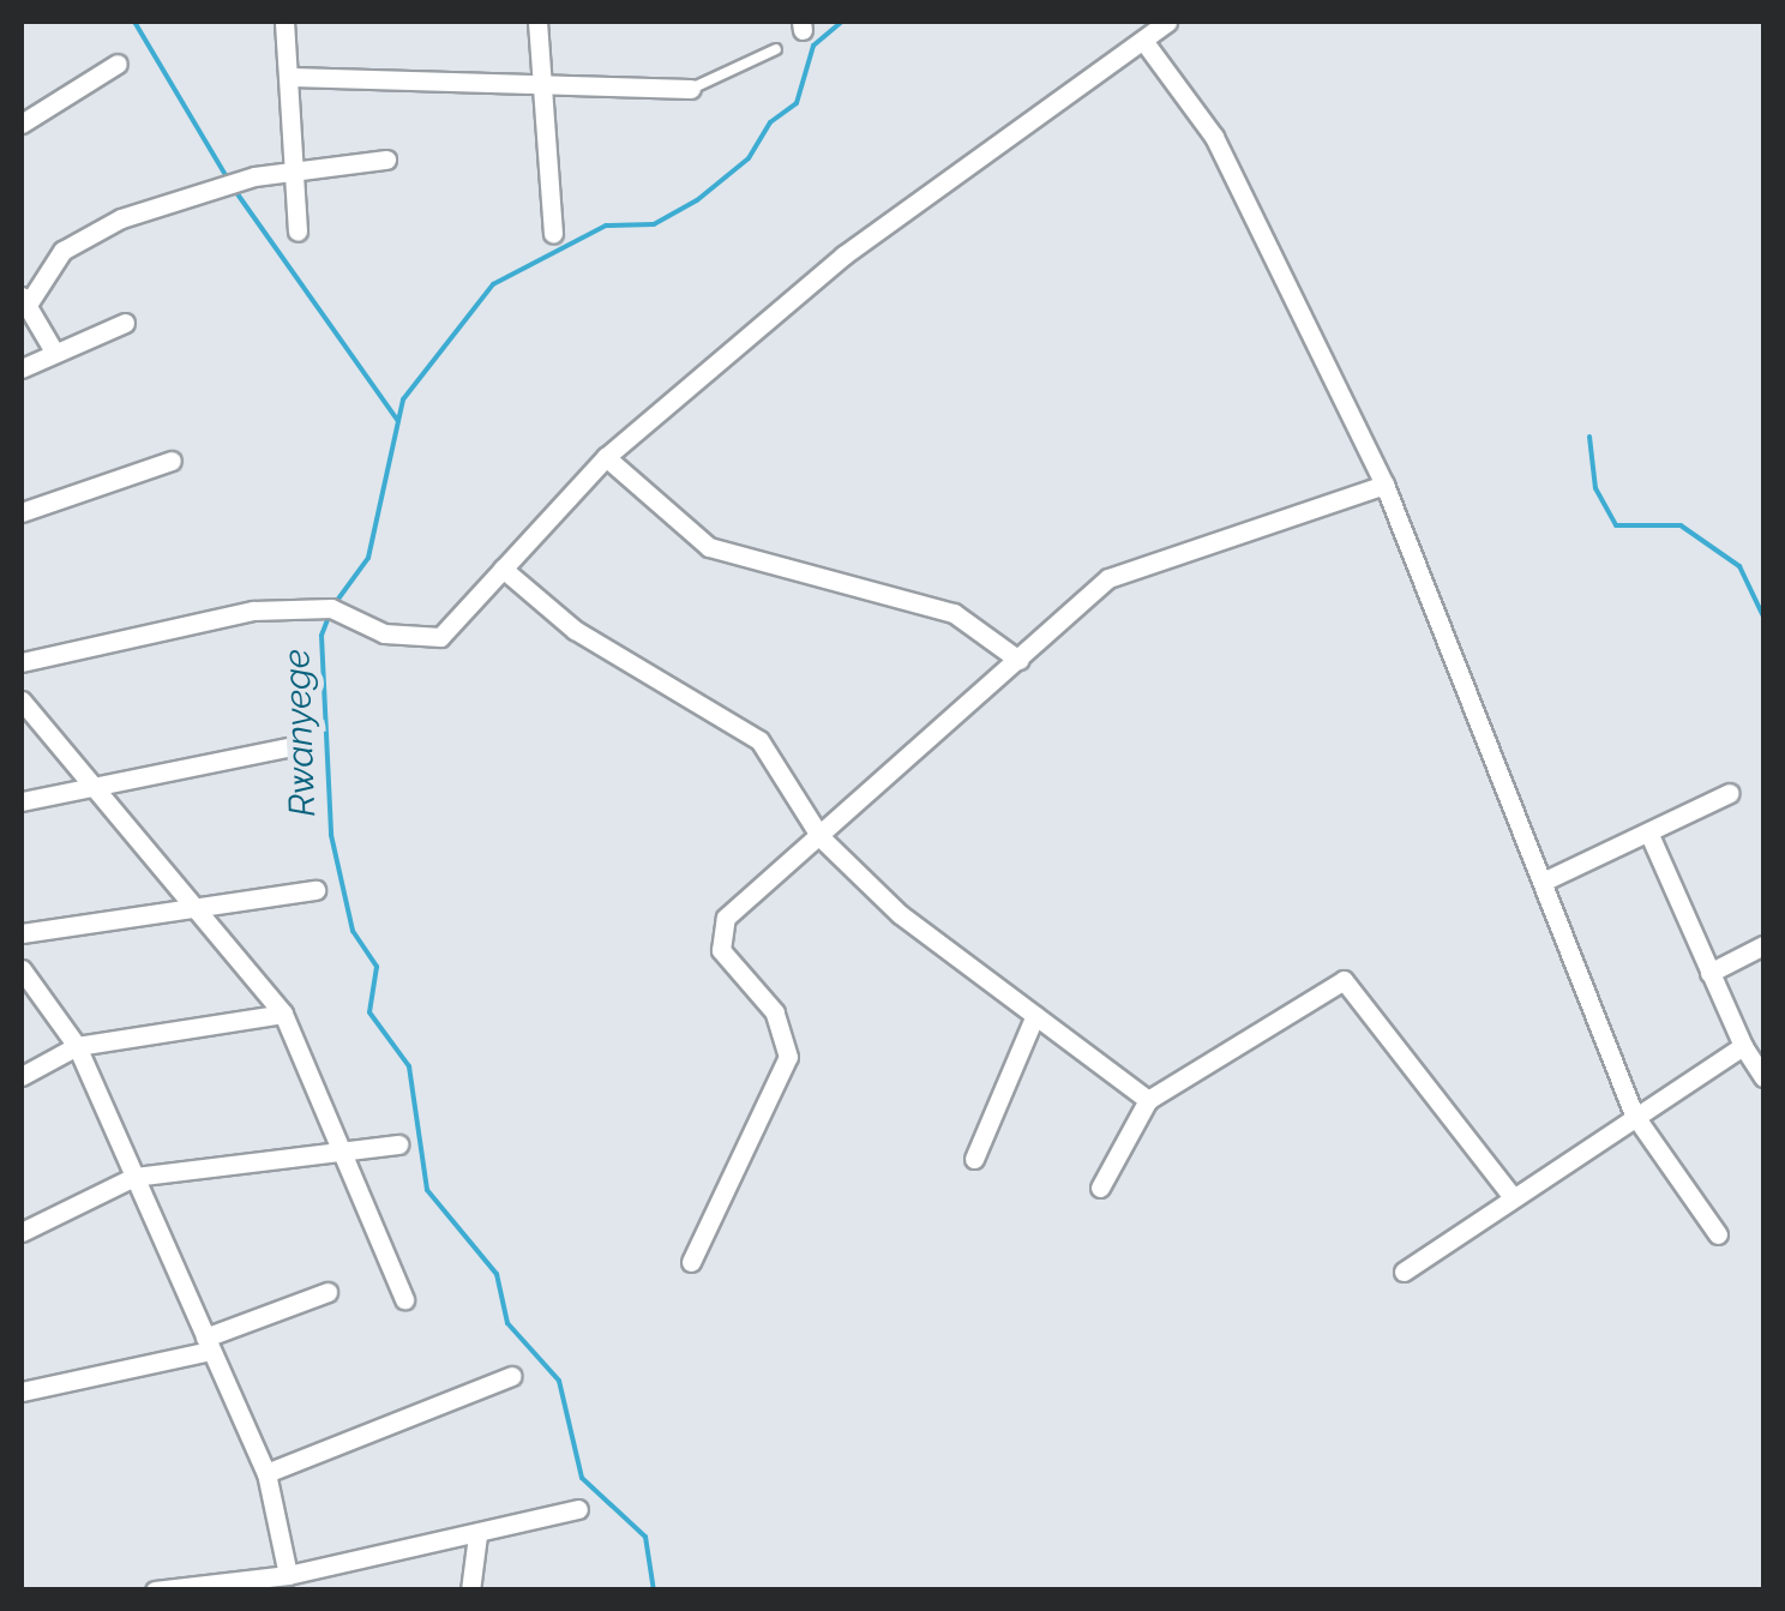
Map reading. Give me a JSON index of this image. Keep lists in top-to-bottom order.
{
  "water": ["Rwanyege"]
}
